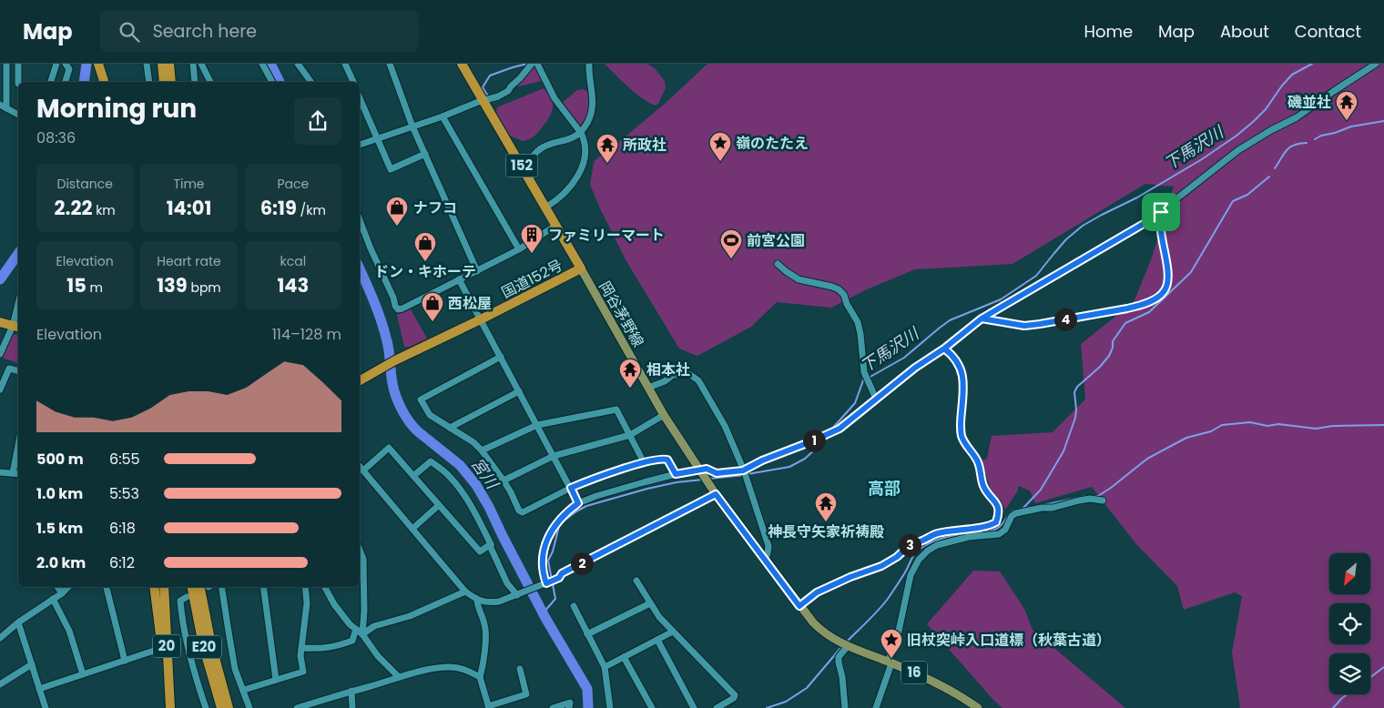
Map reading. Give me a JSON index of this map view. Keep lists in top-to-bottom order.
{
  "streets": {
    "highway": [
      "152",
      "国道152号",
      "20",
      "E20"
    ],
    "main road": ["岡谷茅野線", "16"]
  },
  "crossings": [
    ["国道152号", "岡谷茅野線"]
  ],
  "districts": ["高部"],
  "water": ["下馬沢川", "宮川"],
  "places": {
    "temple": [
      "磯並社",
      "所政社",
      "相本社",
      "神長守矢家祈祷殿"
    ],
    "place": ["嶺のたたえ", "旧杖突峠入口道標（秋葉古道）"],
    "shop": ["ナフコ", "ドン・キホーテ", "西松屋"],
    "building": ["ファミリーマート"],
    "sports": ["前宮公園"]
  },
  "north": "bottom left",
  "page": {
    "header": "Map",
    "search": "Search here",
    "nav": [
      "Home",
      "Map",
      "About",
      "Contact"
    ],
    "heading": ["Morning run", "08:36"],
    "stats": [
      ["Distance", "2.22 km"],
      ["Time", "14:01"],
      ["Pace", "6:19 /km"],
      ["Elevation", "15 m"],
      ["Heart rate", "139 bpm"],
      ["kcal", "143"]
    ],
    "pins": [
      "4",
      "1",
      "3",
      "2"
    ],
    "chart": ["Elevation", "114–128 m"],
    "list": [
      {
        "name": "500 m",
        "note": "6:55"
      },
      {
        "name": "1.0 km",
        "note": "5:53"
      },
      {
        "name": "1.5 km",
        "note": "6:18"
      },
      {
        "name": "2.0 km",
        "note": "6:12"
      }
    ]
  }
}
